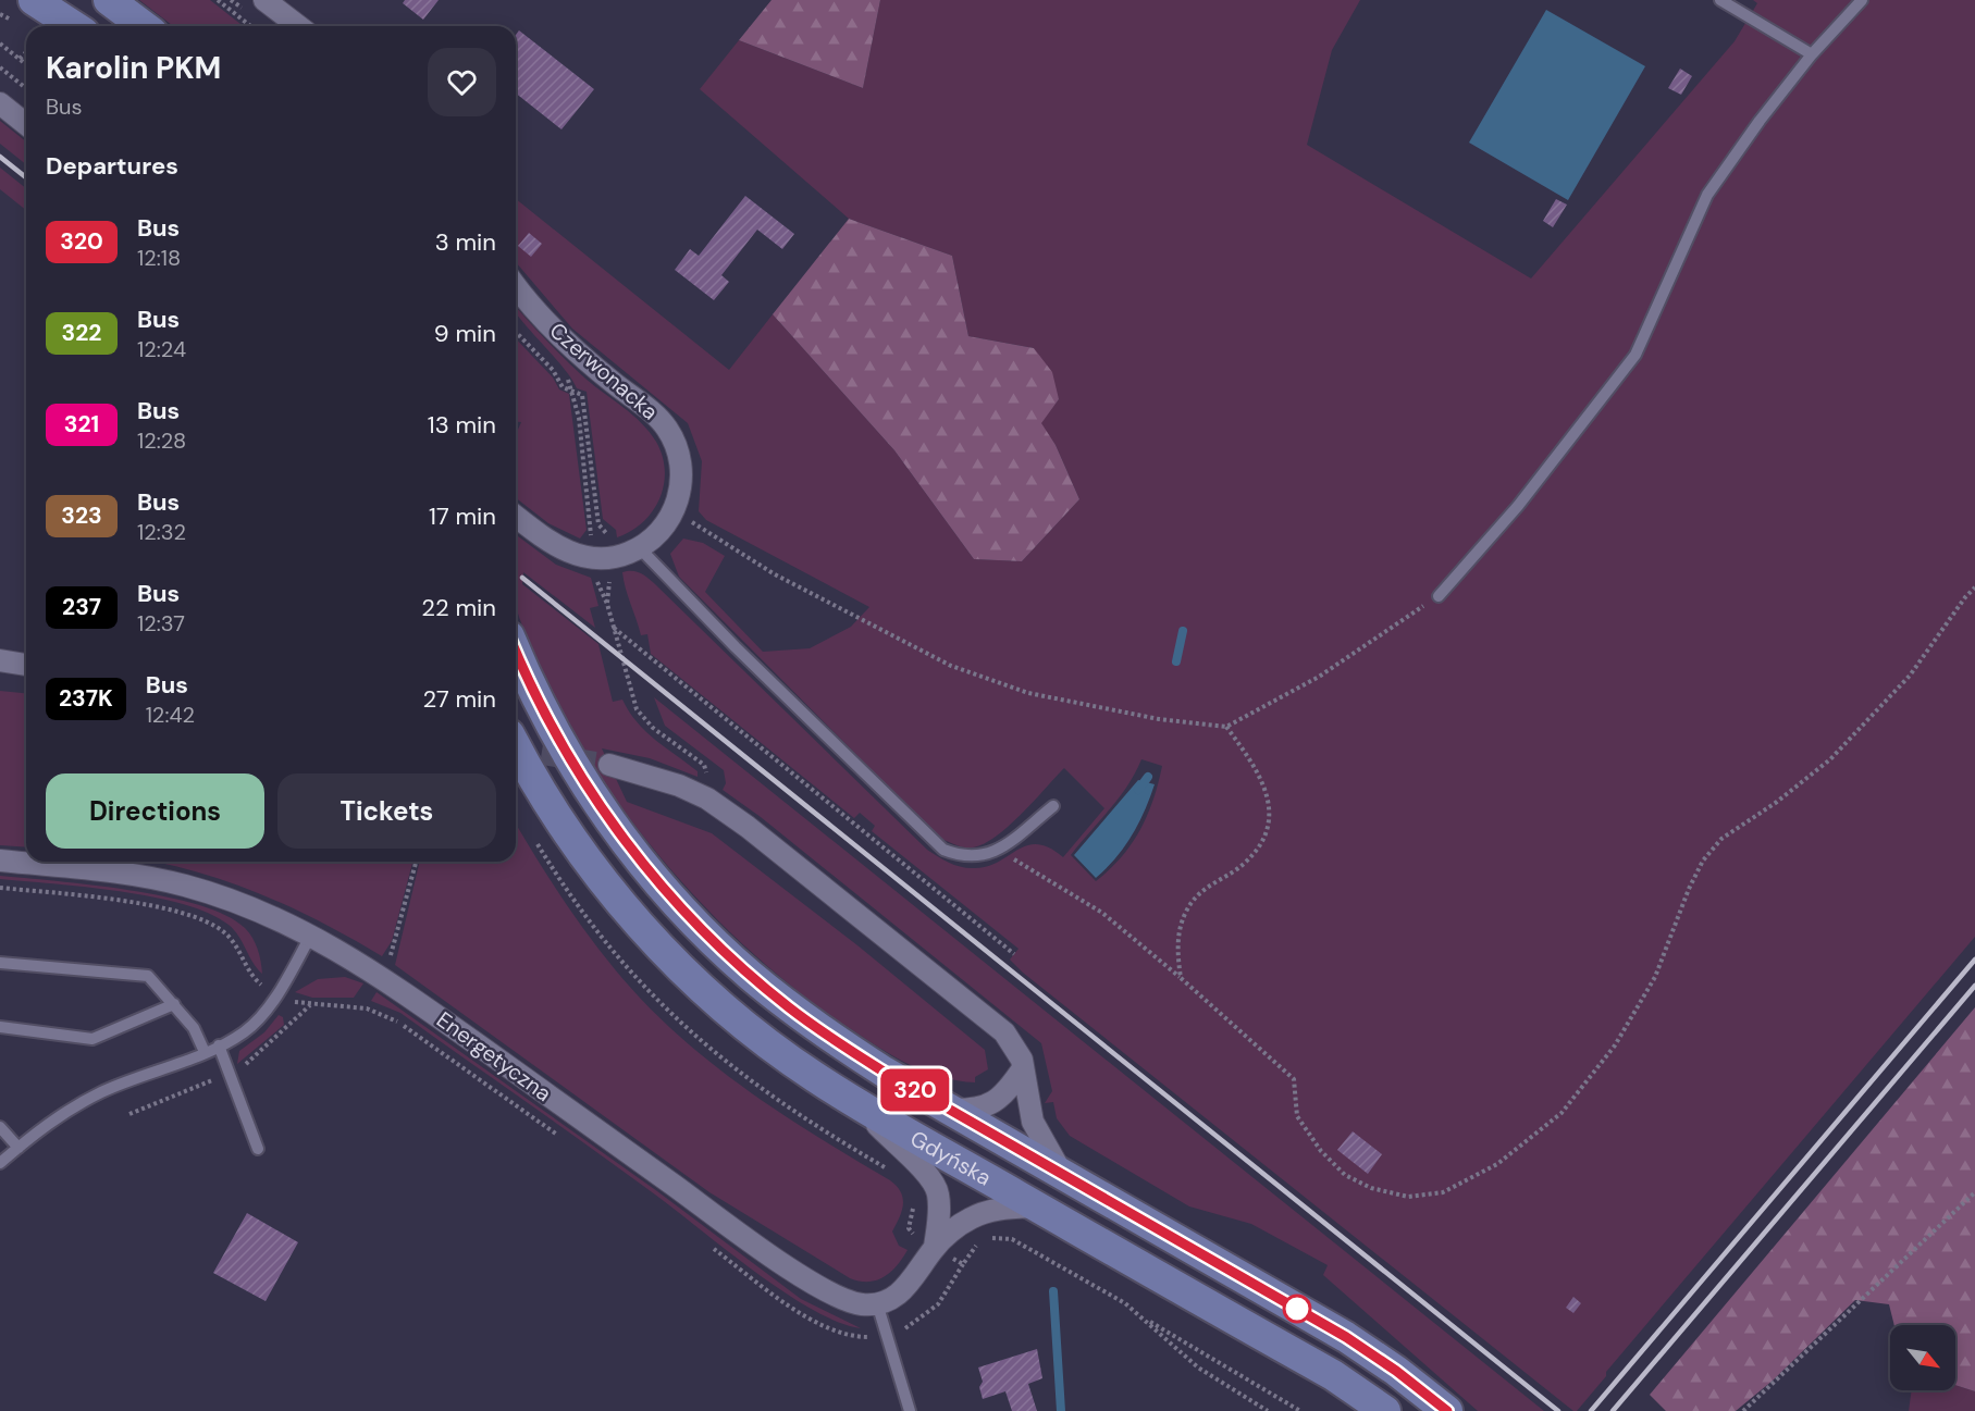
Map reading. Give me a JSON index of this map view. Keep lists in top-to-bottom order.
{
  "streets": {
    "main road": ["Gdyńska"],
    "street": ["Czerwonacka", "Energetyczna"]
  },
  "lines": ["bus line 320"],
  "north": "bottom right",
  "page": {
    "on_map": "320",
    "heading": [
      ["Karolin PKM", "Bus"],
      "Departures"
    ],
    "list": [
      {
        "mark": "320",
        "name": "Bus",
        "note": "12:18",
        "value": "3 min"
      },
      {
        "mark": "322",
        "name": "Bus",
        "note": "12:24",
        "value": "9 min"
      },
      {
        "mark": "321",
        "name": "Bus",
        "note": "12:28",
        "value": "13 min"
      },
      {
        "mark": "323",
        "name": "Bus",
        "note": "12:32",
        "value": "17 min"
      },
      {
        "mark": "237",
        "name": "Bus",
        "note": "12:37",
        "value": "22 min"
      },
      {
        "mark": "237K",
        "name": "Bus",
        "note": "12:42",
        "value": "27 min"
      }
    ],
    "buttons": ["Directions", "Tickets"]
  }
}
